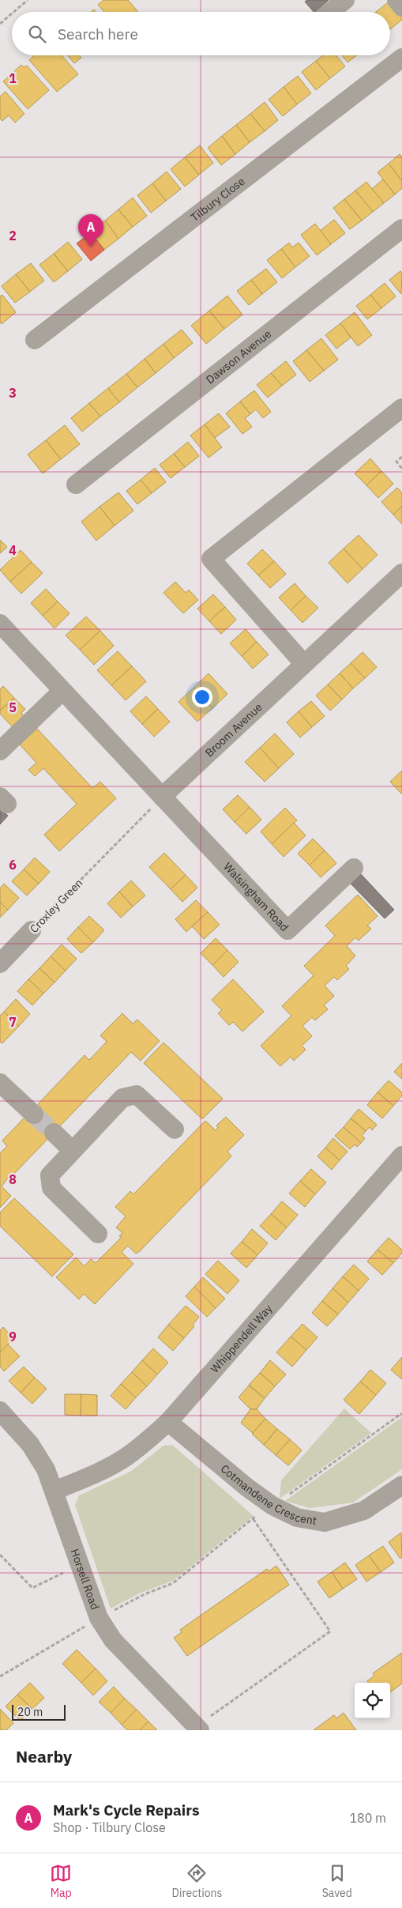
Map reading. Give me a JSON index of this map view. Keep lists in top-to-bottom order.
{
  "streets": {
    "street": [
      "Tilbury Close",
      "Dawson Avenue",
      "Broom Avenue",
      "Walsingham Road",
      "Croxley Green",
      "Whippendell Way",
      "Cotmandene Crescent",
      "Horsell Road"
    ]
  },
  "crossings": [
    ["Broom Avenue", "Walsingham Road"],
    ["Broom Avenue", "Croxley Green"],
    ["Walsingham Road", "Croxley Green"],
    ["Whippendell Way", "Cotmandene Crescent"],
    ["Whippendell Way", "Horsell Road"]
  ],
  "scale_bar": "20 m",
  "page": {
    "search": "Search here",
    "pins": "A",
    "scale": "20 m",
    "heading": "Nearby",
    "list": [
      {
        "mark": "A",
        "name": "Mark's Cycle Repairs",
        "note": "Shop · Tilbury Close",
        "value": "180 m"
      }
    ],
    "nav": ["Map", "Directions", "Saved"]
  },
  "grid": {
    "rows": [
      "1",
      "2",
      "3",
      "4",
      "5",
      "6",
      "7",
      "8",
      "9"
    ]
  }
}
